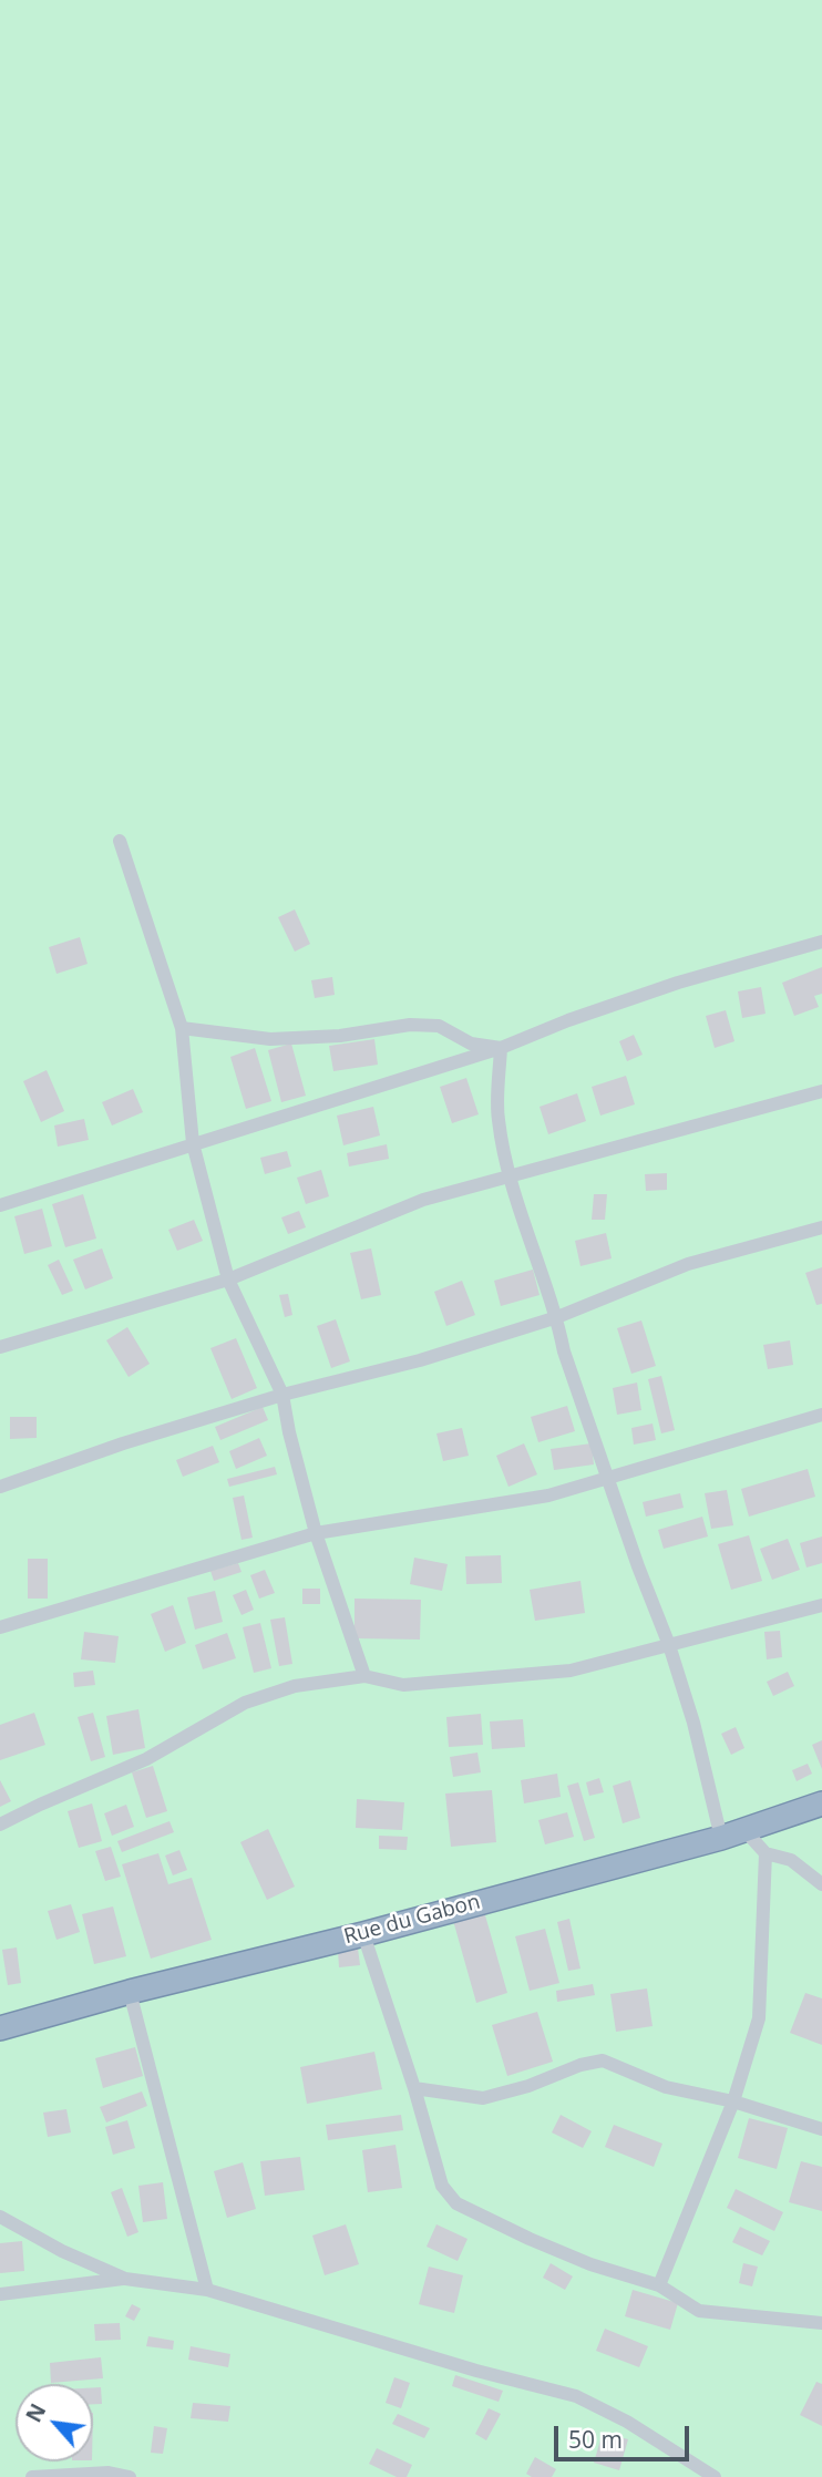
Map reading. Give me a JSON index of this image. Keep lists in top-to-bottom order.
{
  "streets": {
    "highway": ["Rue du Gabon"]
  },
  "scale_bar": "50 m",
  "north": "top left"
}
